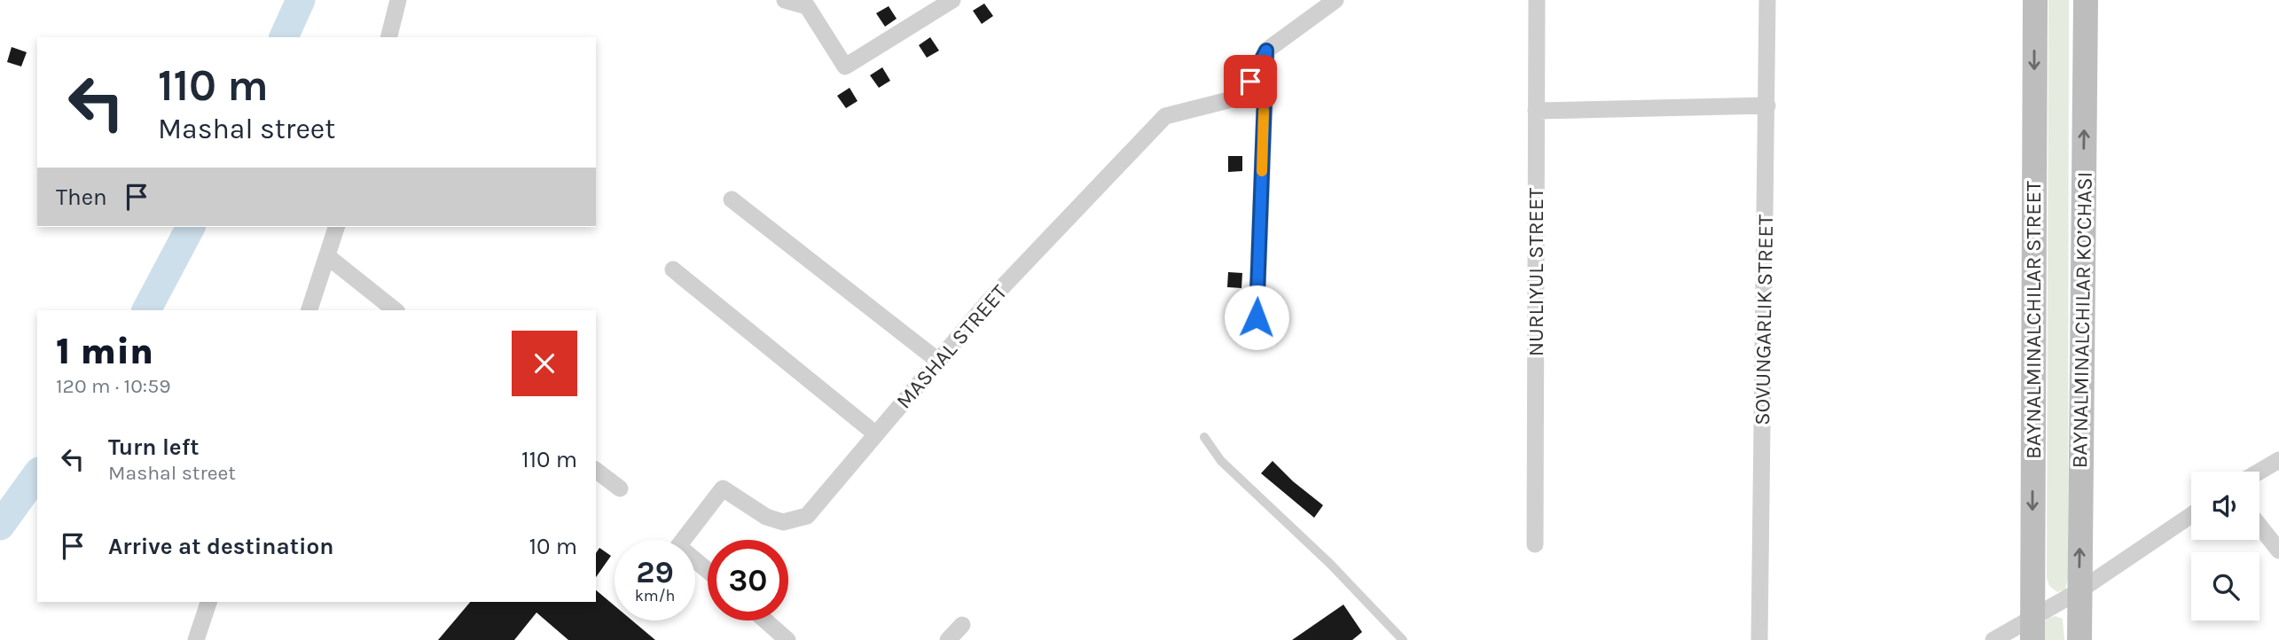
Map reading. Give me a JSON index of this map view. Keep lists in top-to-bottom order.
{
  "streets": {
    "main road": ["BAYNALMINALCHILAR STREET", "BAYNALMINALCHILAR KO’CHASI"],
    "street": ["NURLIYUL STREET", "SOVUNGARLIK STREET", "MASHAL STREET"]
  },
  "one_way": ["BAYNALMINALCHILAR STREET", "BAYNALMINALCHILAR KO’CHASI"],
  "page": {
    "turn": ["110 m", "Mashal street"],
    "then": "Then",
    "heading": ["1 min", "120 m · 10:59"],
    "list": [
      {
        "name": "Turn left",
        "note": "Mashal street",
        "value": "110 m"
      },
      {
        "name": "Arrive at destination",
        "value": "10 m"
      }
    ],
    "speed": "29 km/h",
    "limit": "30"
  }
}
